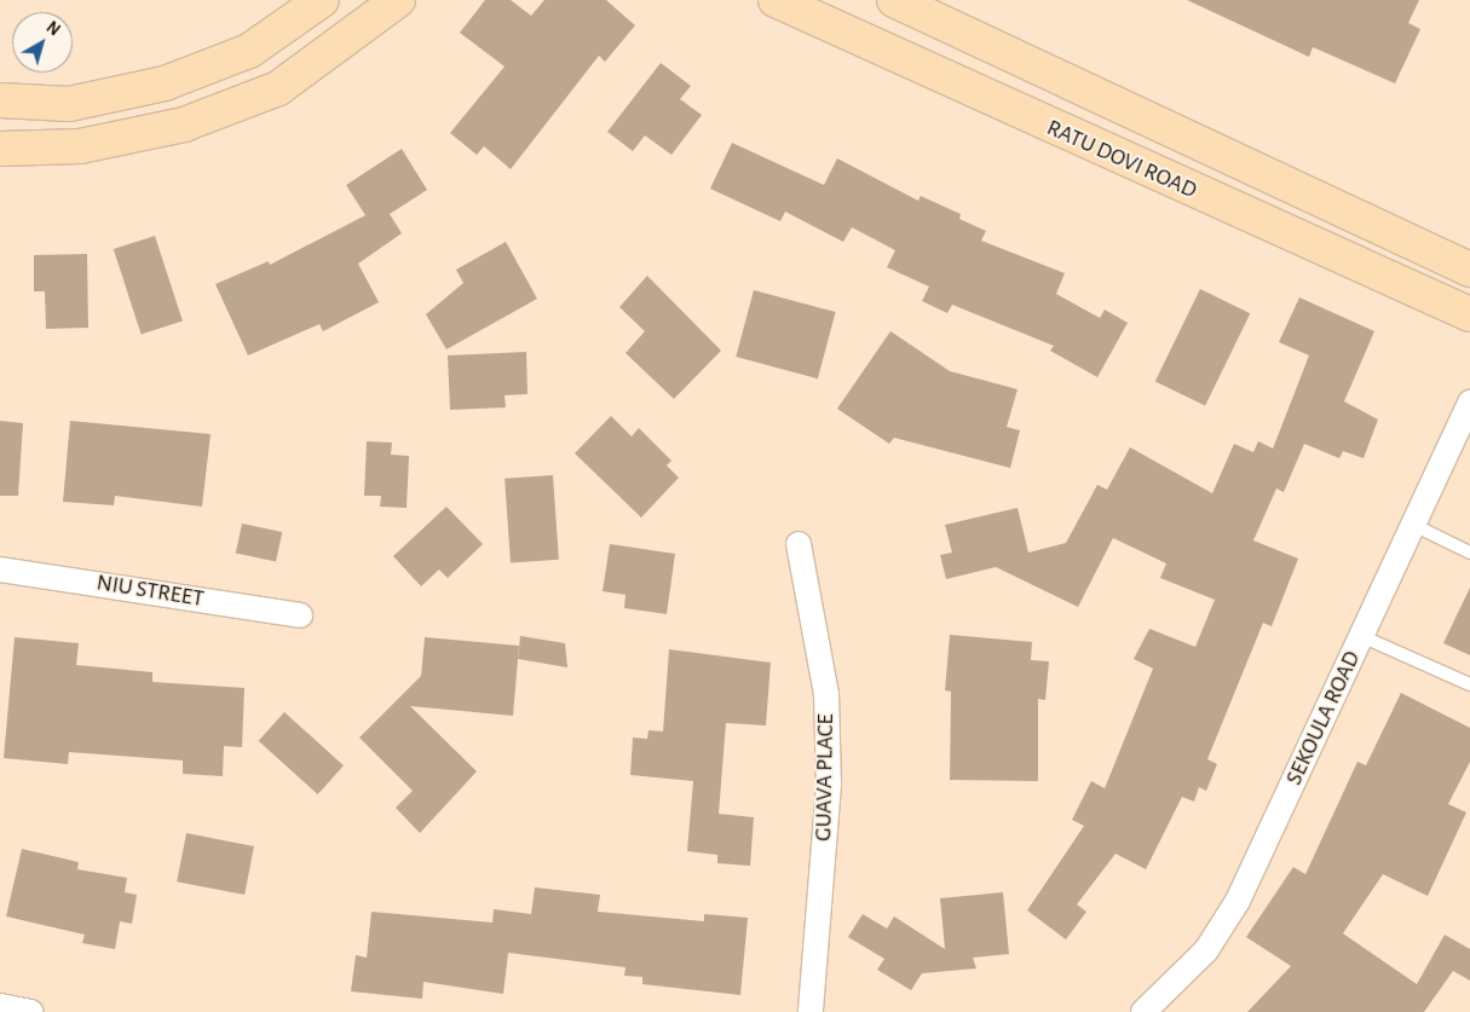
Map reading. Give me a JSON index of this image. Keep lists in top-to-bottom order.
{
  "streets": {
    "main road": ["RATU DOVI ROAD"],
    "street": ["NIU STREET", "SEKOULA ROAD", "GUAVA PLACE"]
  },
  "north": "top right"
}
